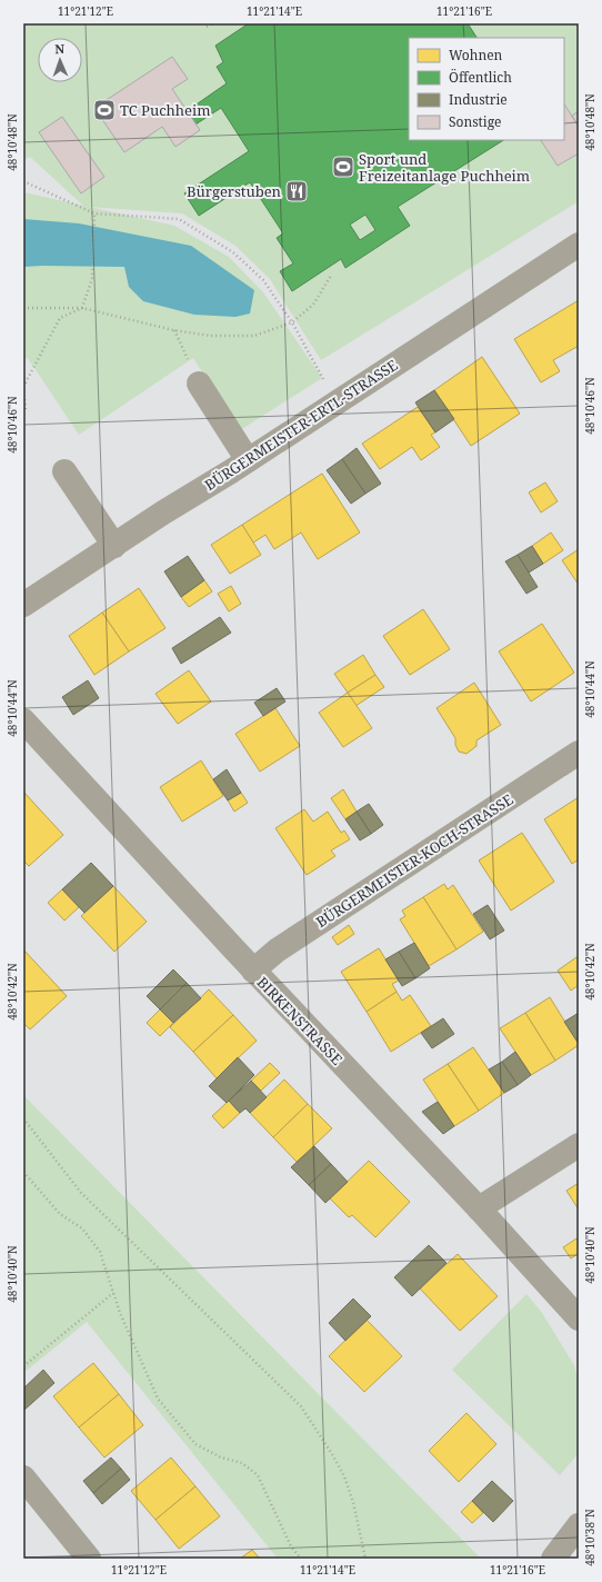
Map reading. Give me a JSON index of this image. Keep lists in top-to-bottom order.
{
  "streets": {
    "street": ["BÜRGERMEISTER-ERTL-STRASSE", "BÜRGERMEISTER-KOCH-STRASSE", "BIRKENSTRASSE"]
  },
  "crossings": [
    ["BÜRGERMEISTER-KOCH-STRASSE", "BIRKENSTRASSE"]
  ],
  "places": {
    "sports": ["TC Puchheim", "Sport und Freizeitanlage Puchheim"],
    "restaurant": ["Bürgerstuben"]
  },
  "legend": [
    "Wohnen",
    "Öffentlich",
    "Industrie",
    "Sonstige"
  ],
  "north": "top",
  "coordinates": [
    "11°21'12\"E",
    "11°21'14\"E",
    "11°21'16\"E",
    "48°10'48\"N",
    "48°10'46\"N",
    "48°10'44\"N",
    "48°10'42\"N",
    "48°10'40\"N",
    "48°10'38\"N"
  ]
}
